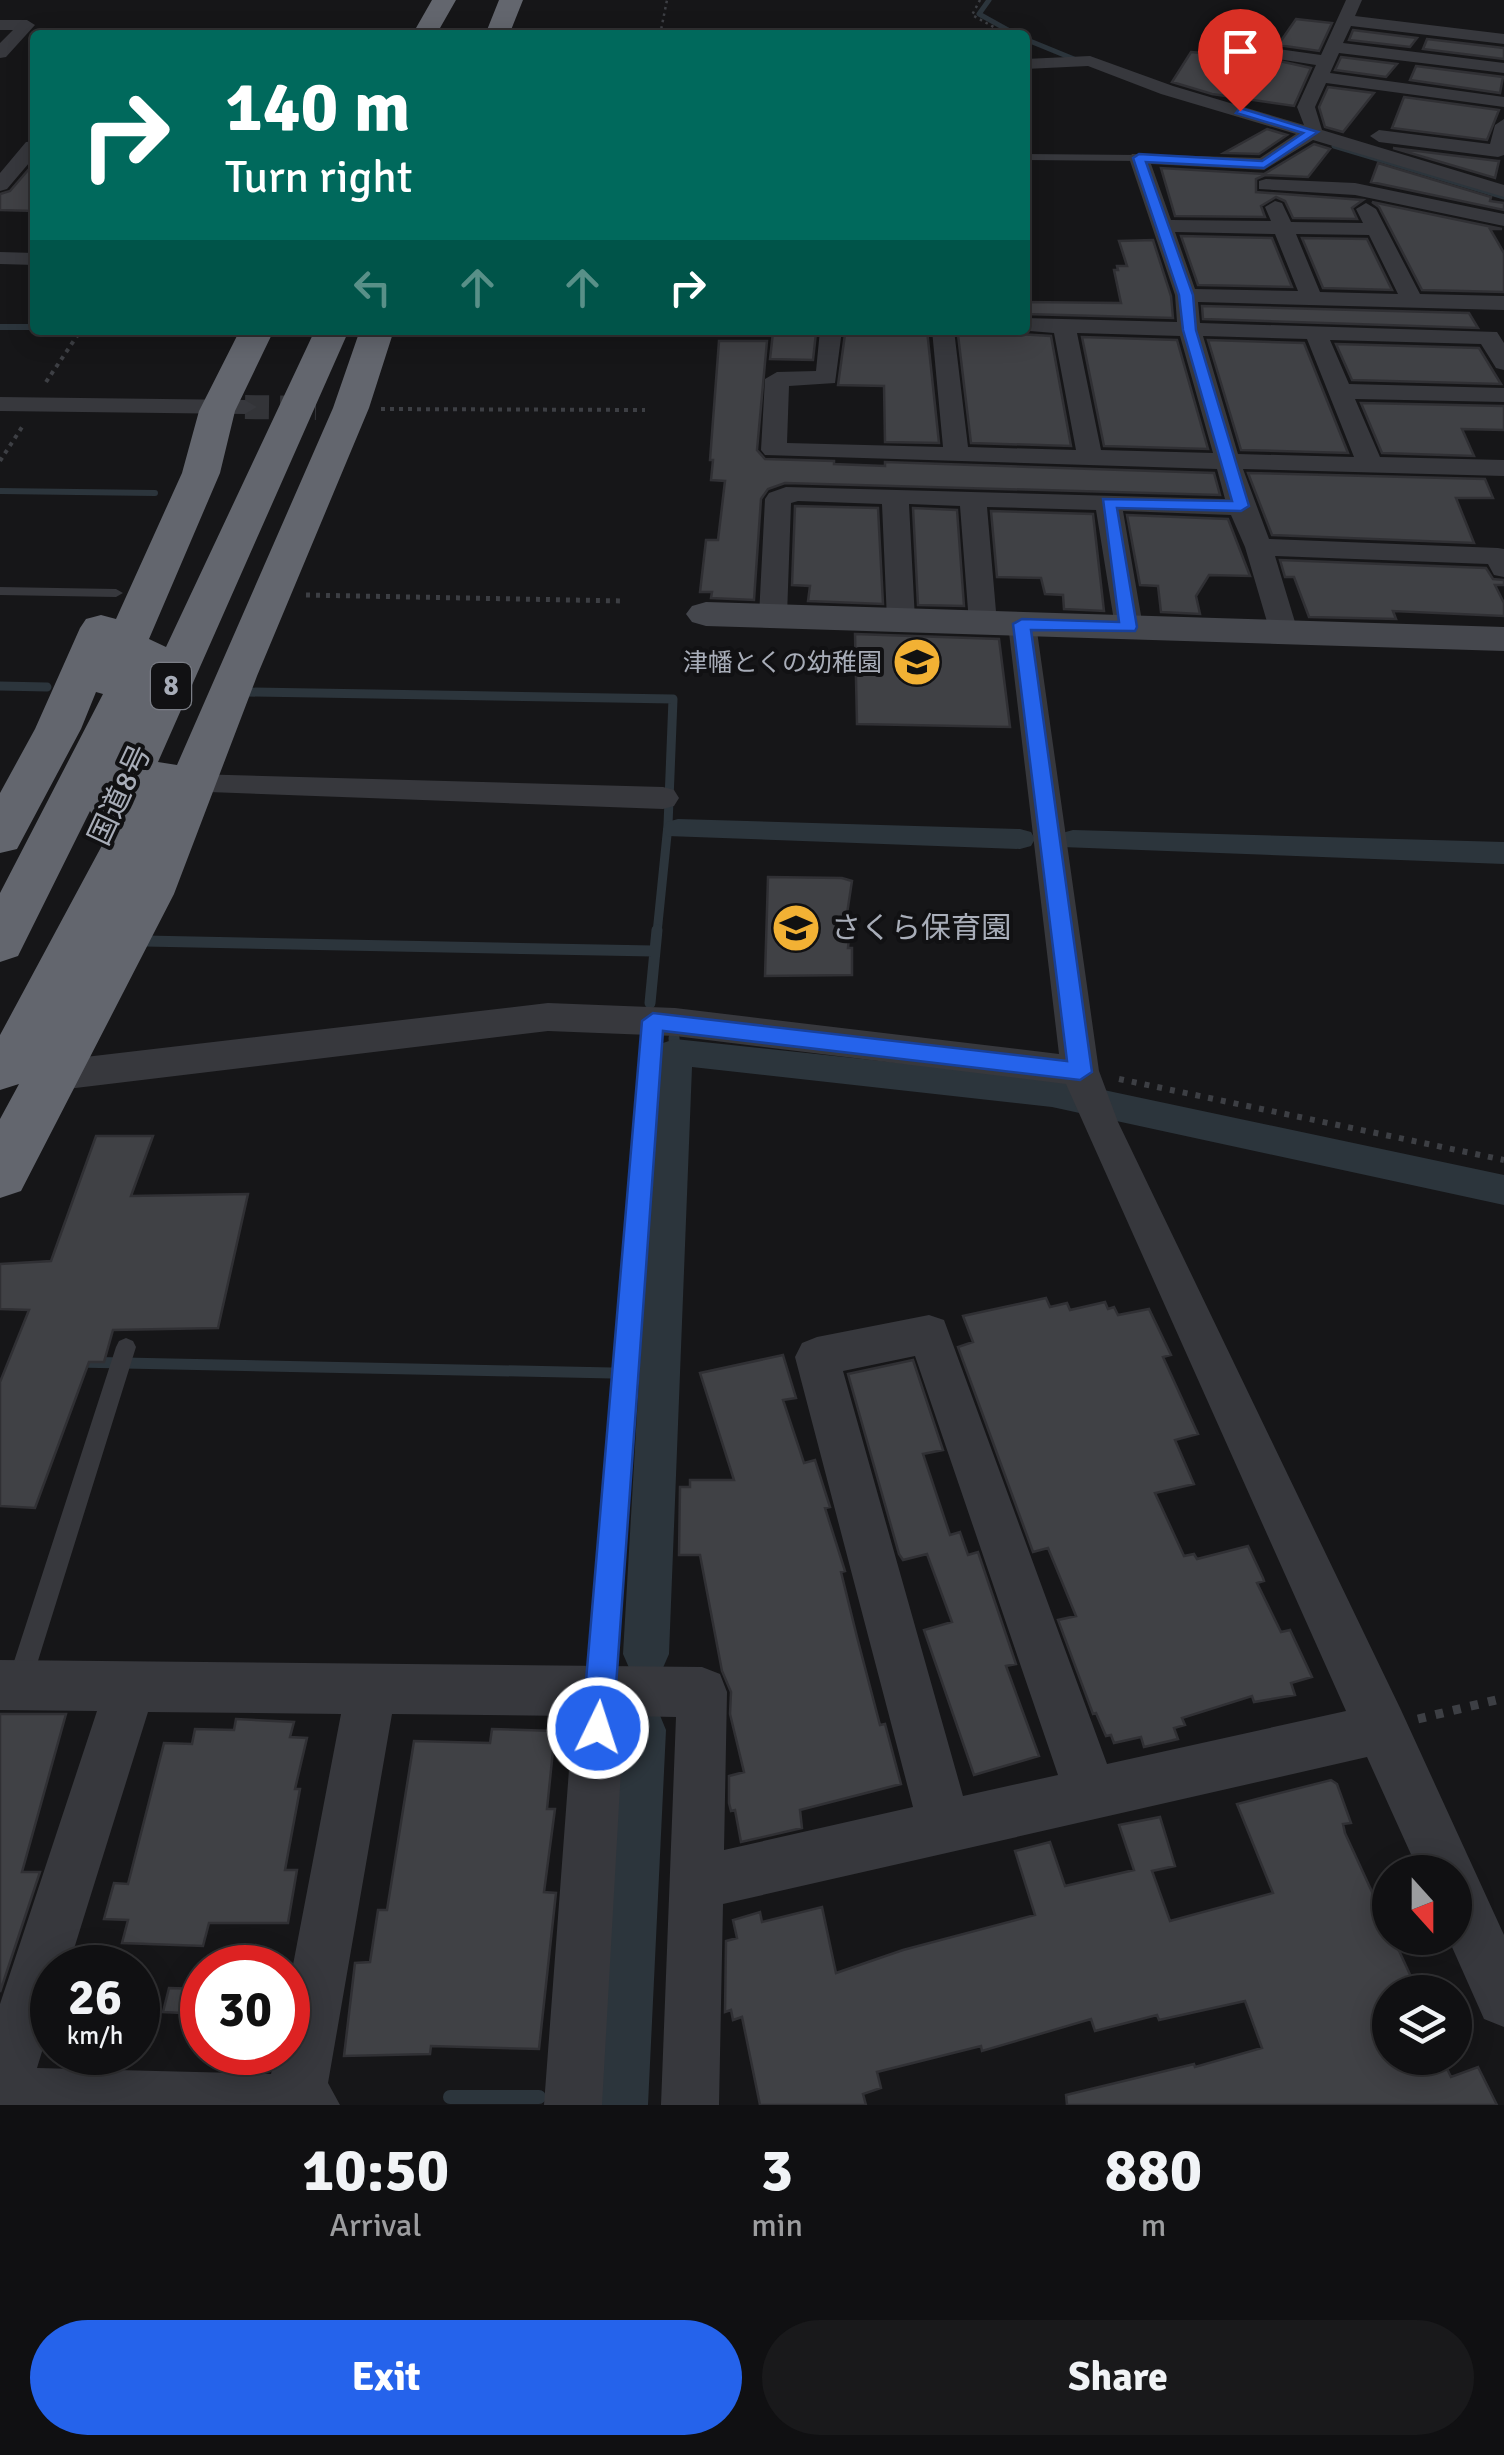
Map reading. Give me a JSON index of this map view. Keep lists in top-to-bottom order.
{
  "streets": {
    "highway": ["8", "国道8号"]
  },
  "places": {
    "school or university": ["津幡とくの幼稚園", "さくら保育園"]
  },
  "north": "bottom",
  "page": {
    "turn": ["140 m", "Turn right"],
    "speed": "26 km/h",
    "limit": "30",
    "eta": [
      "10:50",
      "Arrival",
      "3",
      "min",
      "880",
      "m"
    ],
    "buttons": ["Exit", "Share"]
  }
}
